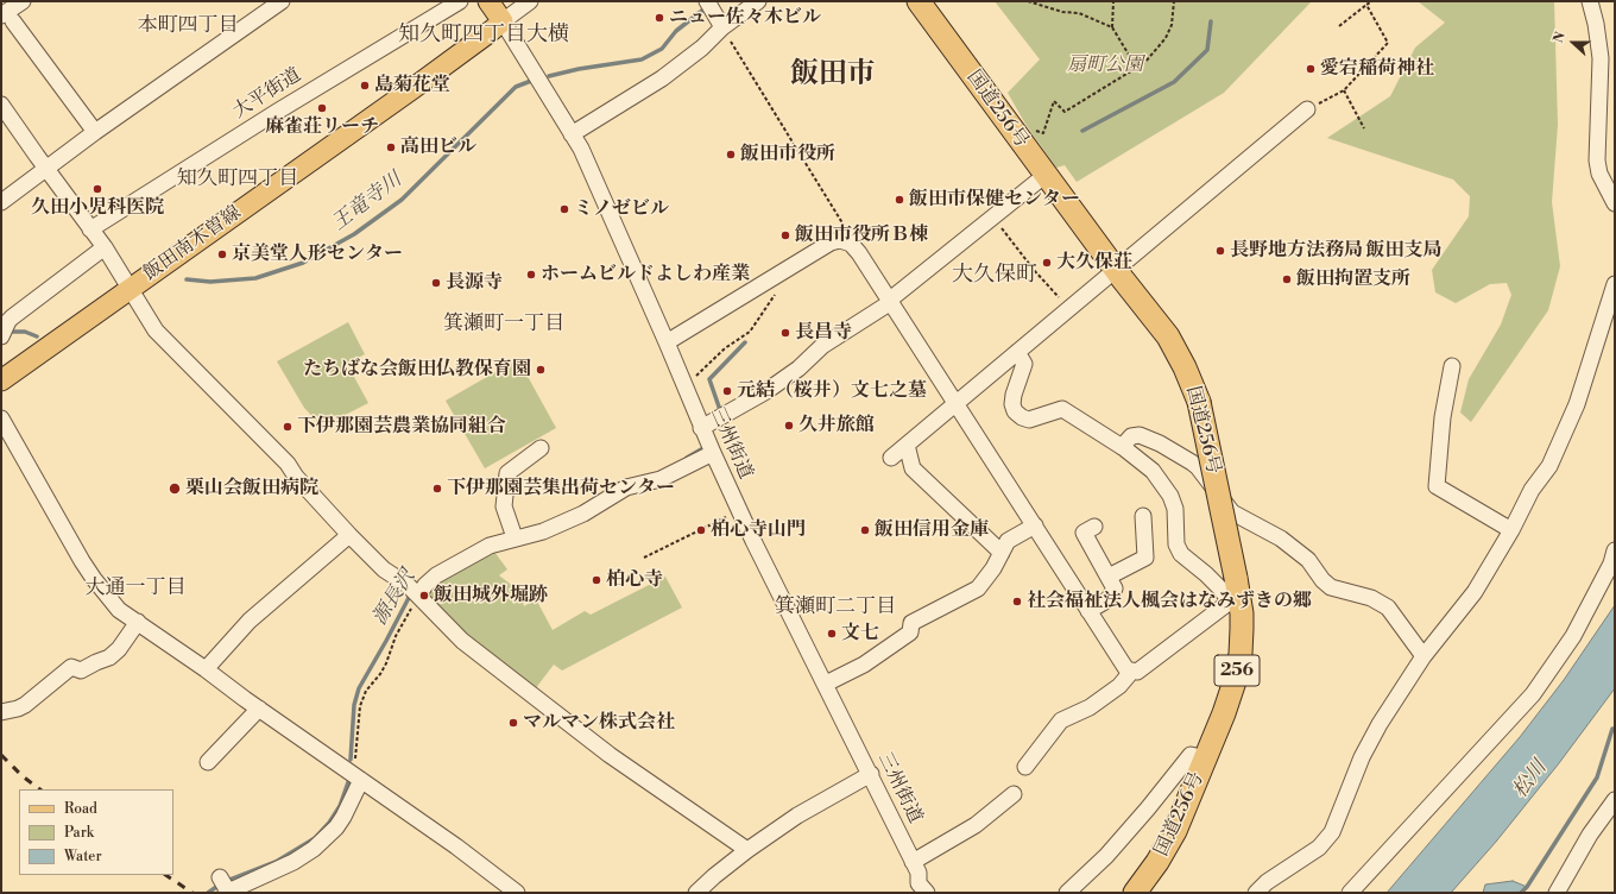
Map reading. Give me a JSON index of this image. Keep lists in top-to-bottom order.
{
  "streets": {
    "highway": ["国道256号", "256"],
    "main road": ["飯田南木曽線"],
    "street": ["大平街道", "三州街道"]
  },
  "crossings": [
    ["飯田南木曽線", "三州街道"]
  ],
  "districts": [
    "本町四丁目",
    "知久町四丁目大横",
    "飯田市",
    "知久町四丁目",
    "大久保町",
    "箕瀬町一丁目",
    "大通一丁目",
    "箕瀬町二丁目"
  ],
  "water": ["王竜寺川", "源長沢", "松川"],
  "parks": ["扇町公園"],
  "places": [
    "ニュー佐々木ビル",
    "愛宕稲荷神社",
    "島菊花堂",
    "麻雀荘リーチ",
    "高田ビル",
    "飯田市役所",
    "久田小児科医院",
    "飯田市保健センター",
    "ミノゼビル",
    "飯田市役所Ｂ棟",
    "長野地方法務局 飯田支局",
    "京美堂人形センター",
    "大久保荘",
    "ホームビルドよしわ産業",
    "飯田拘置支所",
    "長源寺",
    "長昌寺",
    "たちばな会飯田仏教保育園",
    "元結（桜井）文七之墓",
    "久井旅館",
    "下伊那園芸農業協同組合",
    "栗山会飯田病院",
    "下伊那園芸集出荷センター",
    "柏心寺山門",
    "飯田信用金庫",
    "柏心寺",
    "飯田城外堀跡",
    "社会福祉法人楓会はなみずきの郷",
    "文七",
    "マルマン株式会社"
  ],
  "legend": ["Road", "Park", "Water"],
  "north": "left"
}
